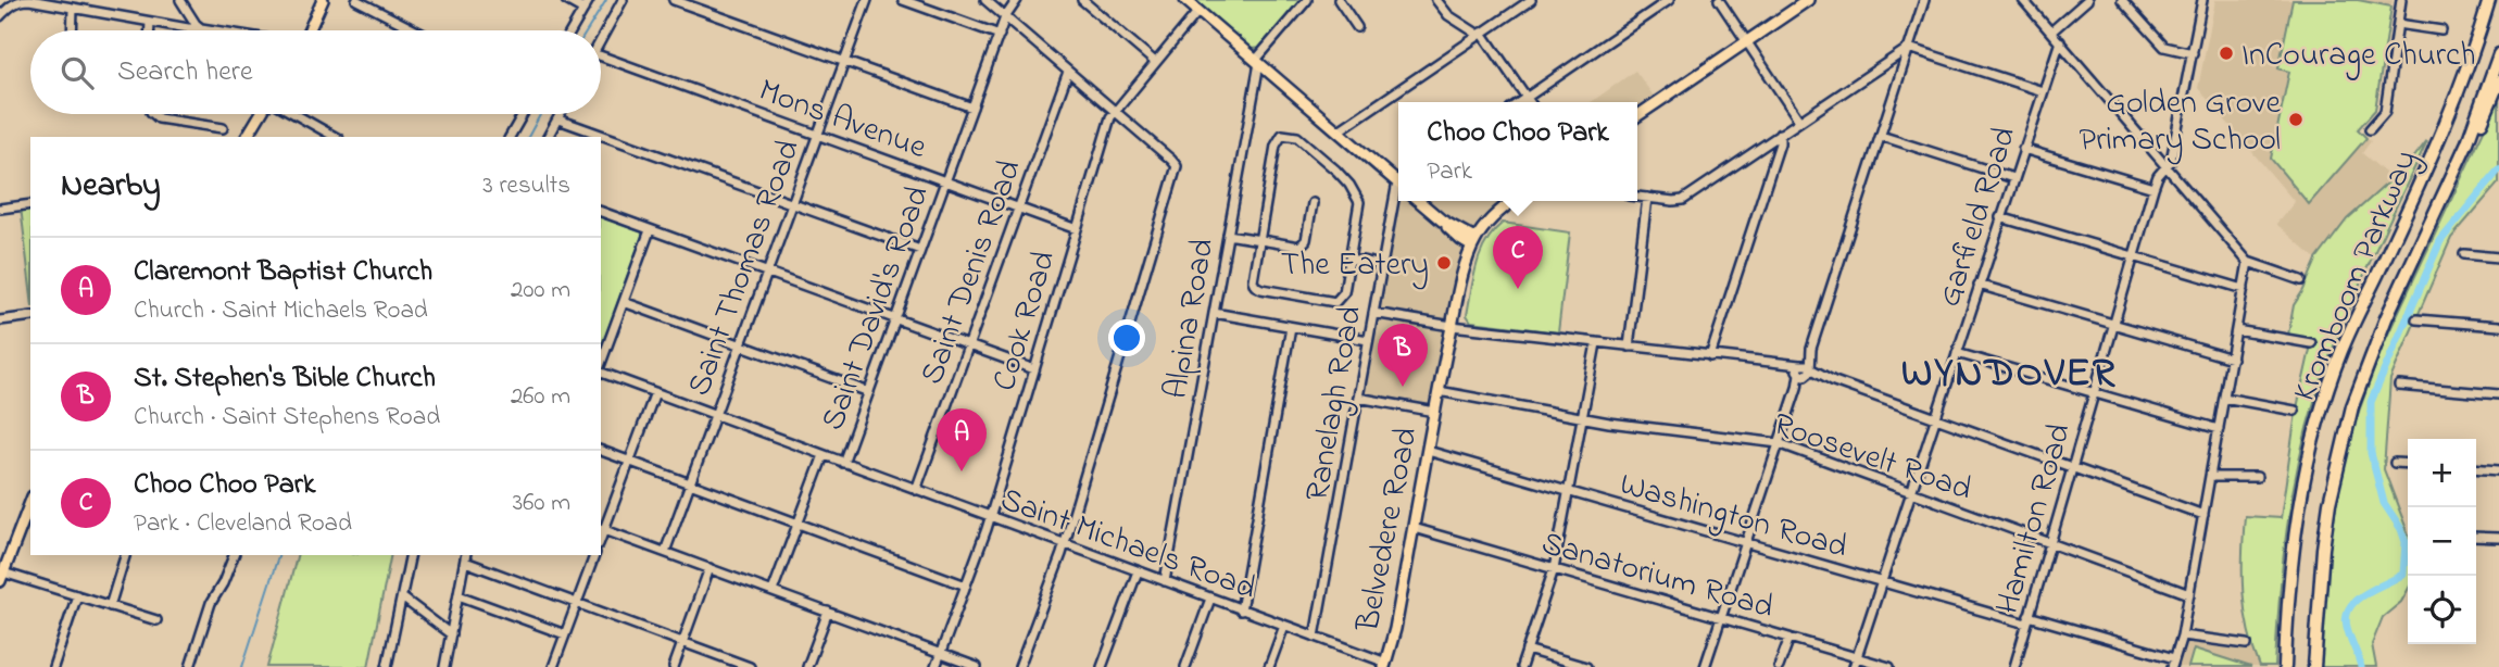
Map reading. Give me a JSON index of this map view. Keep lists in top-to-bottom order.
{
  "streets": {
    "highway": ["Kromboom Parkway"],
    "main road": ["Belvedere Road"],
    "street": [
      "Mons Avenue",
      "Garfield Road",
      "Saint Thomas Road",
      "Saint Denis Road",
      "Saint David's Road",
      "Alpina Road",
      "Cook Road",
      "Ranelagh Road",
      "Roosevelt Road",
      "Washington Road",
      "Hamilton Road",
      "Saint Michaels Road",
      "Sanatorium Road"
    ]
  },
  "crossings": [
    ["Mons Avenue", "Saint Thomas Road"],
    ["Mons Avenue", "Saint Denis Road"],
    ["Mons Avenue", "Saint David's Road"],
    ["Mons Avenue", "Cook Road"],
    ["Garfield Road", "Roosevelt Road"],
    ["Garfield Road", "Washington Road"],
    ["Garfield Road", "Sanatorium Road"],
    ["Saint Thomas Road", "Saint Michaels Road"],
    ["Saint Denis Road", "Saint Michaels Road"],
    ["Saint David's Road", "Saint Michaels Road"],
    ["Alpina Road", "Saint Michaels Road"],
    ["Cook Road", "Saint Michaels Road"],
    ["Ranelagh Road", "Saint Michaels Road"],
    ["Roosevelt Road", "Hamilton Road"],
    ["Roosevelt Road", "Belvedere Road"],
    ["Washington Road", "Hamilton Road"],
    ["Washington Road", "Belvedere Road"],
    ["Belvedere Road", "Saint Michaels Road"],
    ["Belvedere Road", "Sanatorium Road"]
  ],
  "districts": ["WYNDOVER"],
  "places": ["InCourage Church", "Golden Grove Primary School", "The Eatery"],
  "page": {
    "search": "Search here",
    "popup": ["Choo Choo Park", "Park"],
    "heading": ["Nearby", "3 results"],
    "pins": ["C", "B", "A"],
    "list": [
      {
        "mark": "A",
        "name": "Claremont Baptist Church",
        "note": "Church · Saint Michaels Road",
        "value": "200 m"
      },
      {
        "mark": "B",
        "name": "St. Stephen's Bible Church",
        "note": "Church · Saint Stephens Road",
        "value": "260 m"
      },
      {
        "mark": "C",
        "name": "Choo Choo Park",
        "note": "Park · Cleveland Road",
        "value": "360 m"
      }
    ],
    "map_buttons": ["+", "−"]
  }
}
